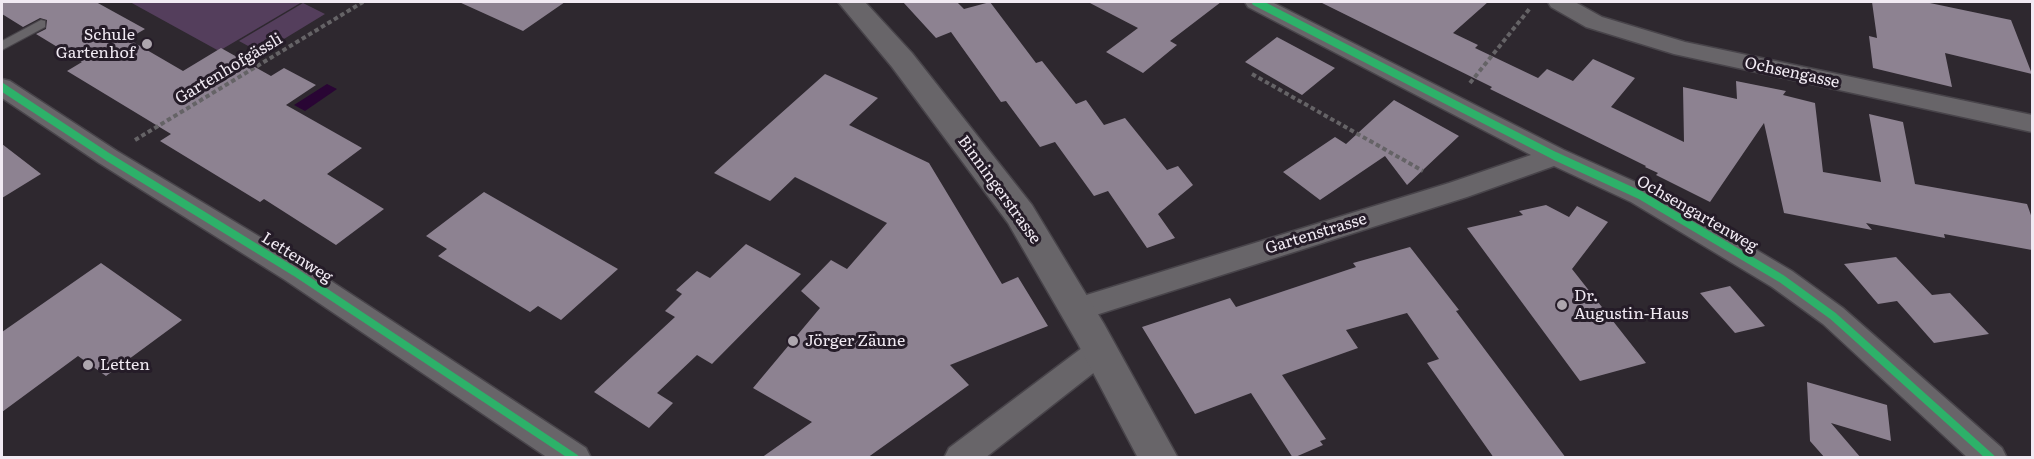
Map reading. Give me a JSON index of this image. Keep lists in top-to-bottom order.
{
  "streets": {
    "street": [
      "Ochsengasse",
      "Binningerstrasse",
      "Ochsengartenweg",
      "Gartenstrasse",
      "Lettenweg"
    ],
    "path": ["Gartenhofgässli"]
  },
  "crossings": [
    ["Gartenhofgässli", "Lettenweg"],
    ["Binningerstrasse", "Gartenstrasse"],
    ["Ochsengartenweg", "Gartenstrasse"]
  ],
  "places": [
    "Schule Gartenhof",
    "Dr. Augustin-Haus",
    "Jörger Zäune",
    "Letten"
  ]
}
